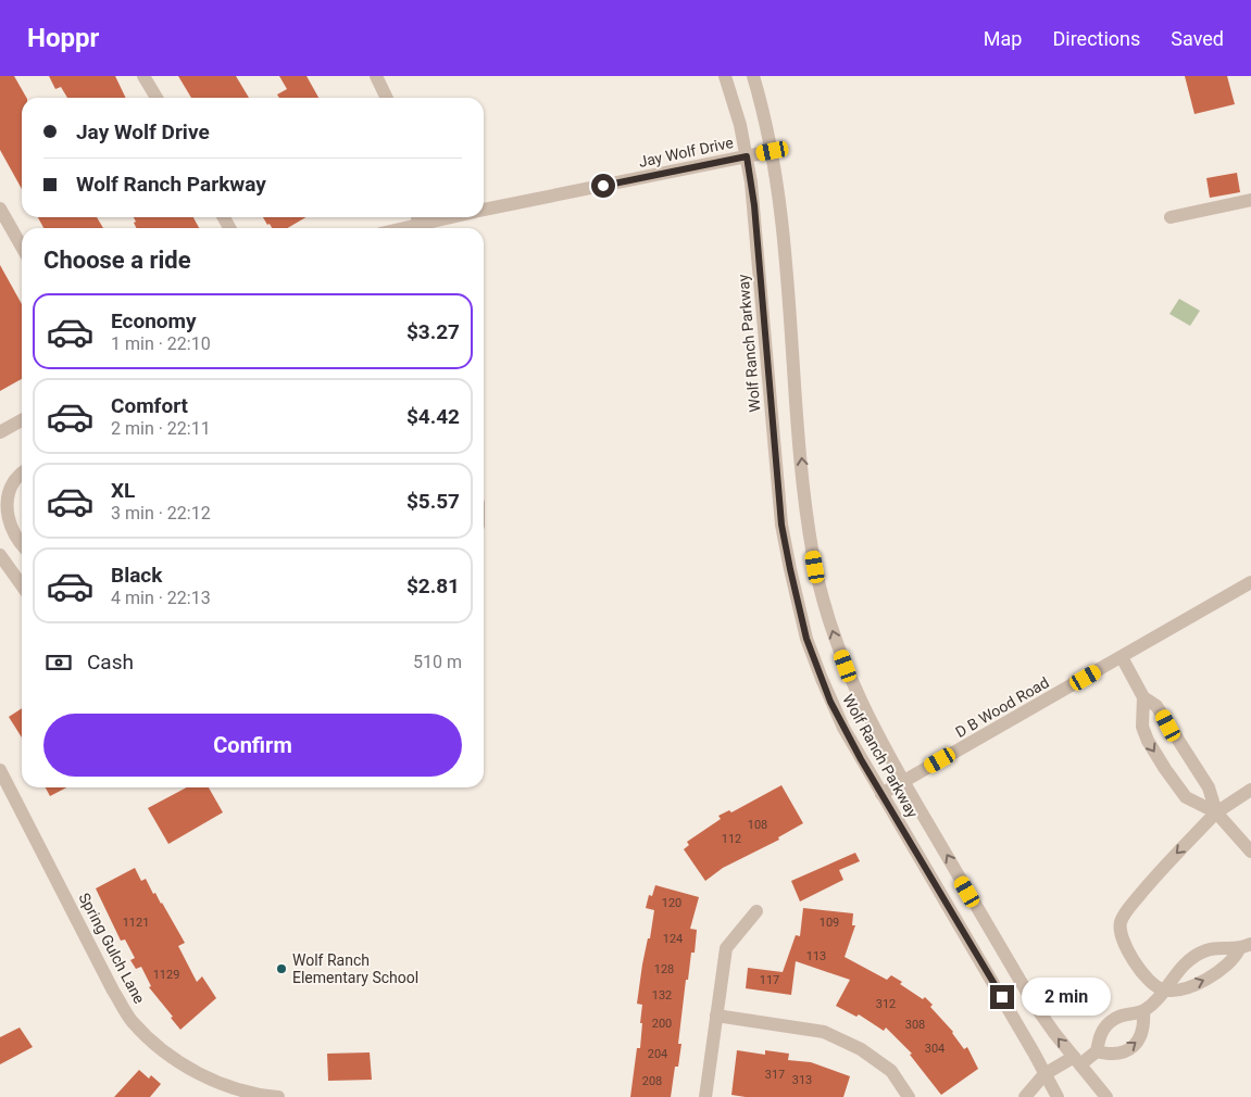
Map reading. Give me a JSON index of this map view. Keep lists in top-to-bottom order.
{
  "streets": {
    "street": [
      "Jay Wolf Drive",
      "Wolf Ranch Parkway",
      "D B Wood Road",
      "Spring Gulch Lane"
    ]
  },
  "crossings": [
    ["Jay Wolf Drive", "Wolf Ranch Parkway"],
    ["Wolf Ranch Parkway", "D B Wood Road"]
  ],
  "places": ["Wolf Ranch Elementary School"],
  "house_numbers": [
    "108",
    "112",
    "120",
    "1121",
    "109",
    "124",
    "113",
    "128",
    "1129",
    "117",
    "132",
    "312",
    "200",
    "308",
    "304",
    "204",
    "317",
    "313",
    "208"
  ],
  "page": {
    "header": "Hoppr",
    "nav": ["Map", "Directions", "Saved"],
    "banner": ["Jay Wolf Drive", "Wolf Ranch Parkway"],
    "heading": "Choose a ride",
    "list": [
      {
        "name": "Economy",
        "note": "1 min · 22:10",
        "value": "$3.27"
      },
      {
        "name": "Comfort",
        "note": "2 min · 22:11",
        "value": "$4.42"
      },
      {
        "name": "XL",
        "note": "3 min · 22:12",
        "value": "$5.57"
      },
      {
        "name": "Black",
        "note": "4 min · 22:13",
        "value": "$2.81"
      }
    ],
    "pay": ["Cash", "510 m"],
    "buttons": "Confirm",
    "bubble": "2 min"
  }
}
